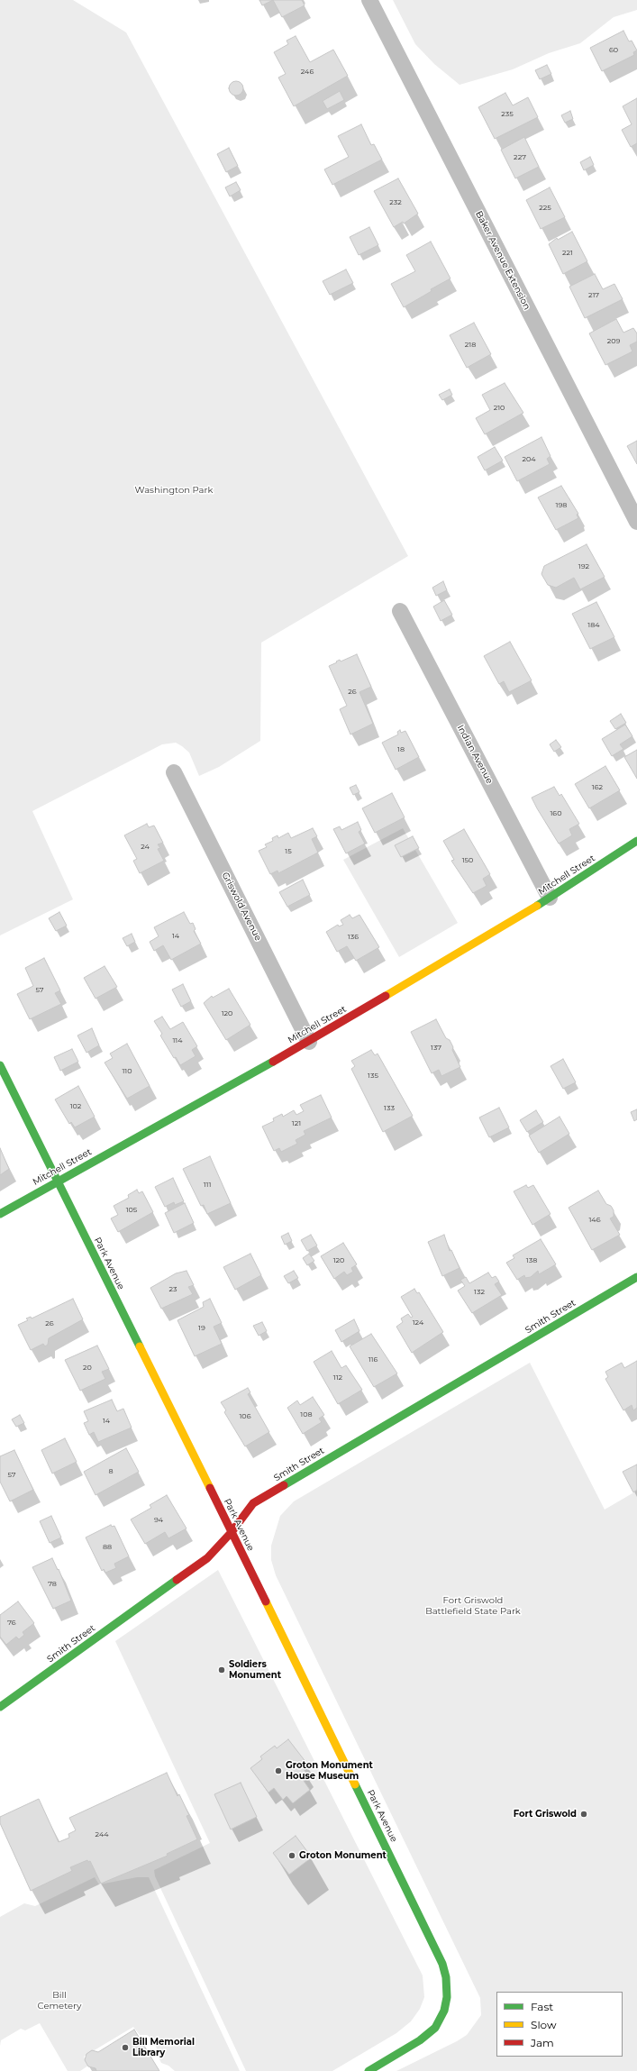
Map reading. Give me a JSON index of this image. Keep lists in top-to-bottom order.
{
  "streets": {
    "street": [
      "Baker Avenue Extension",
      "Indian Avenue",
      "Mitchell Street",
      "Griswold Avenue",
      "Park Avenue",
      "Smith Street"
    ]
  },
  "crossings": [
    ["Indian Avenue", "Mitchell Street"],
    ["Mitchell Street", "Griswold Avenue"],
    ["Mitchell Street", "Park Avenue"],
    ["Park Avenue", "Smith Street"]
  ],
  "parks": ["Washington Park", "Fort Griswold Battlefield State Park", "Bill Cemetery"],
  "places": [
    "Soldiers Monument",
    "Groton Monument House Museum",
    "Fort Griswold",
    "Groton Monument",
    "Bill Memorial Library"
  ],
  "house_numbers": [
    "60",
    "246",
    "235",
    "227",
    "232",
    "225",
    "221",
    "217",
    "209",
    "218",
    "210",
    "204",
    "198",
    "192",
    "184",
    "26",
    "18",
    "162",
    "160",
    "24",
    "15",
    "150",
    "14",
    "136",
    "57",
    "120",
    "114",
    "137",
    "110",
    "135",
    "102",
    "133",
    "121",
    "111",
    "105",
    "146",
    "120",
    "138",
    "23",
    "132",
    "124",
    "26",
    "19",
    "116",
    "20",
    "112",
    "108",
    "106",
    "14",
    "8",
    "57",
    "94",
    "88",
    "78",
    "76",
    "244"
  ],
  "legend": ["Fast", "Slow", "Jam"]
}
